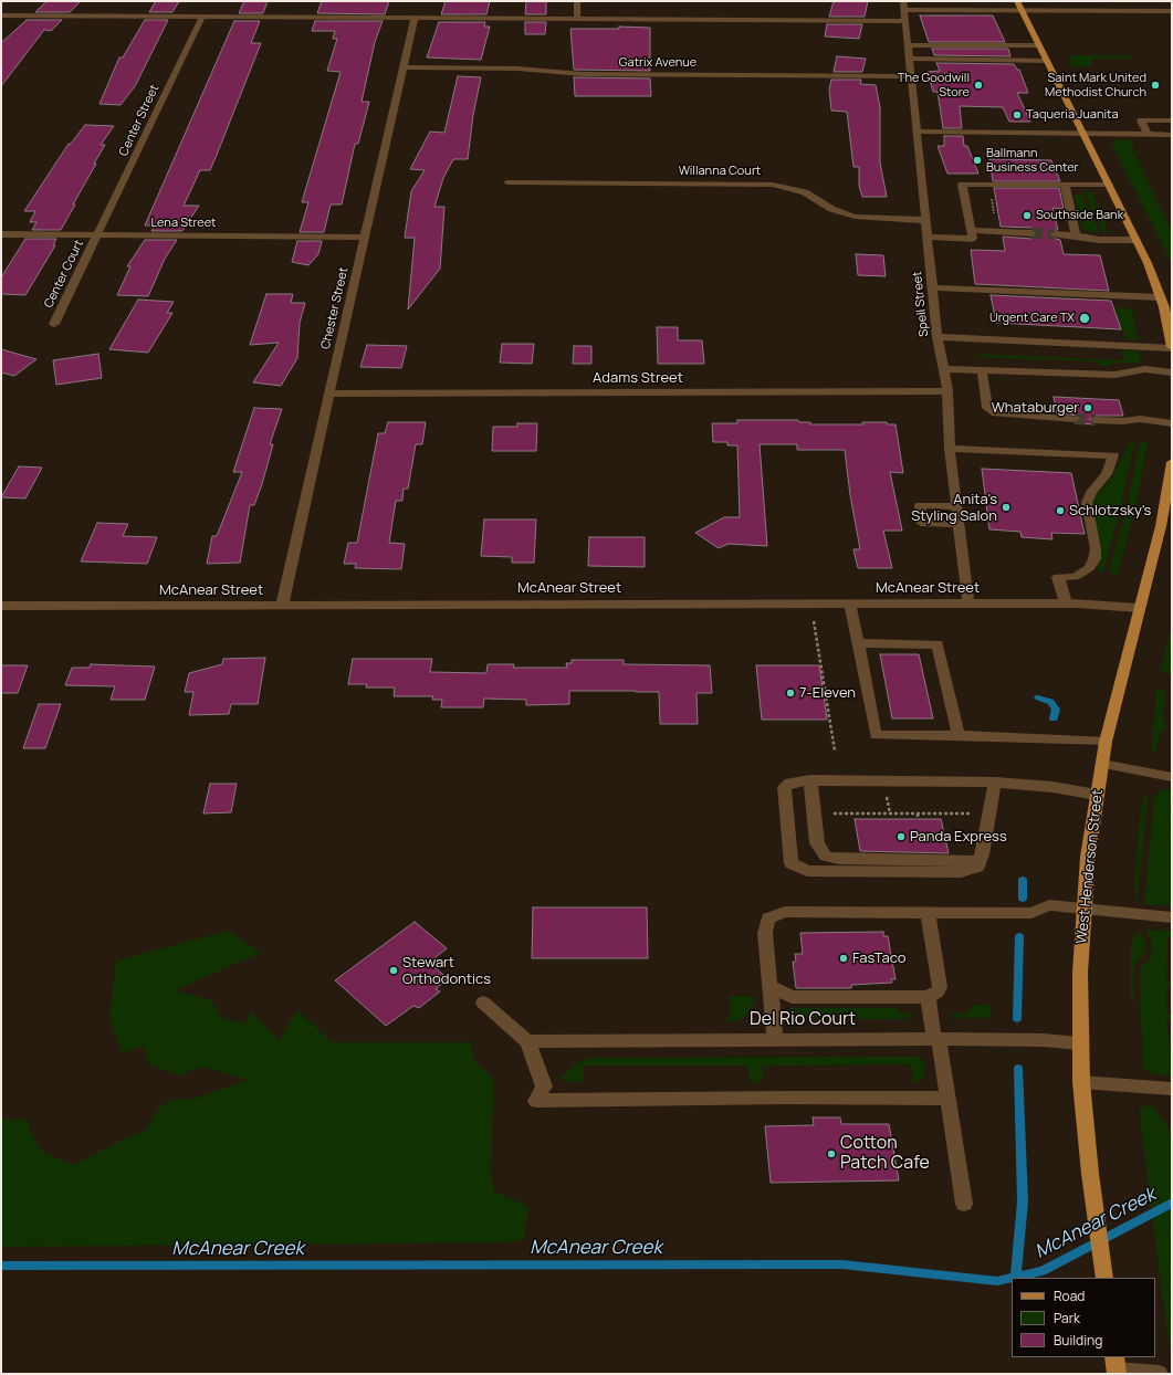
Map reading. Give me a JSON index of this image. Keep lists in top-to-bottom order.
{
  "streets": {
    "main road": ["West Henderson Street"],
    "street": [
      "Gatrix Avenue",
      "Center Street",
      "Willanna Court",
      "Lena Street",
      "Center Court",
      "Spell Street",
      "Chester Street",
      "Adams Street",
      "McAnear Street",
      "Del Rio Court"
    ]
  },
  "crossings": [
    ["Gatrix Avenue", "Spell Street"],
    ["Gatrix Avenue", "Chester Street"],
    ["Center Street", "Lena Street"],
    ["Center Street", "Center Court"],
    ["Willanna Court", "Spell Street"],
    ["Lena Street", "Center Court"],
    ["Lena Street", "Chester Street"],
    ["Spell Street", "Adams Street"],
    ["Spell Street", "McAnear Street"],
    ["Chester Street", "Adams Street"],
    ["Chester Street", "McAnear Street"],
    ["McAnear Street", "West Henderson Street"],
    ["West Henderson Street", "Del Rio Court"]
  ],
  "water": ["McAnear Creek"],
  "places": [
    "The Goodwill Store",
    "Saint Mark United Methodist Church",
    "Taqueria Juanita",
    "Ballmann Business Center",
    "Southside Bank",
    "Urgent Care TX",
    "Whataburger",
    "Anita's Styling Salon",
    "Schlotzsky's",
    "7-Eleven",
    "Panda Express",
    "FasTaco",
    "Stewart Orthodontics",
    "Cotton Patch Cafe"
  ],
  "legend": ["Road", "Park", "Building"]
}
